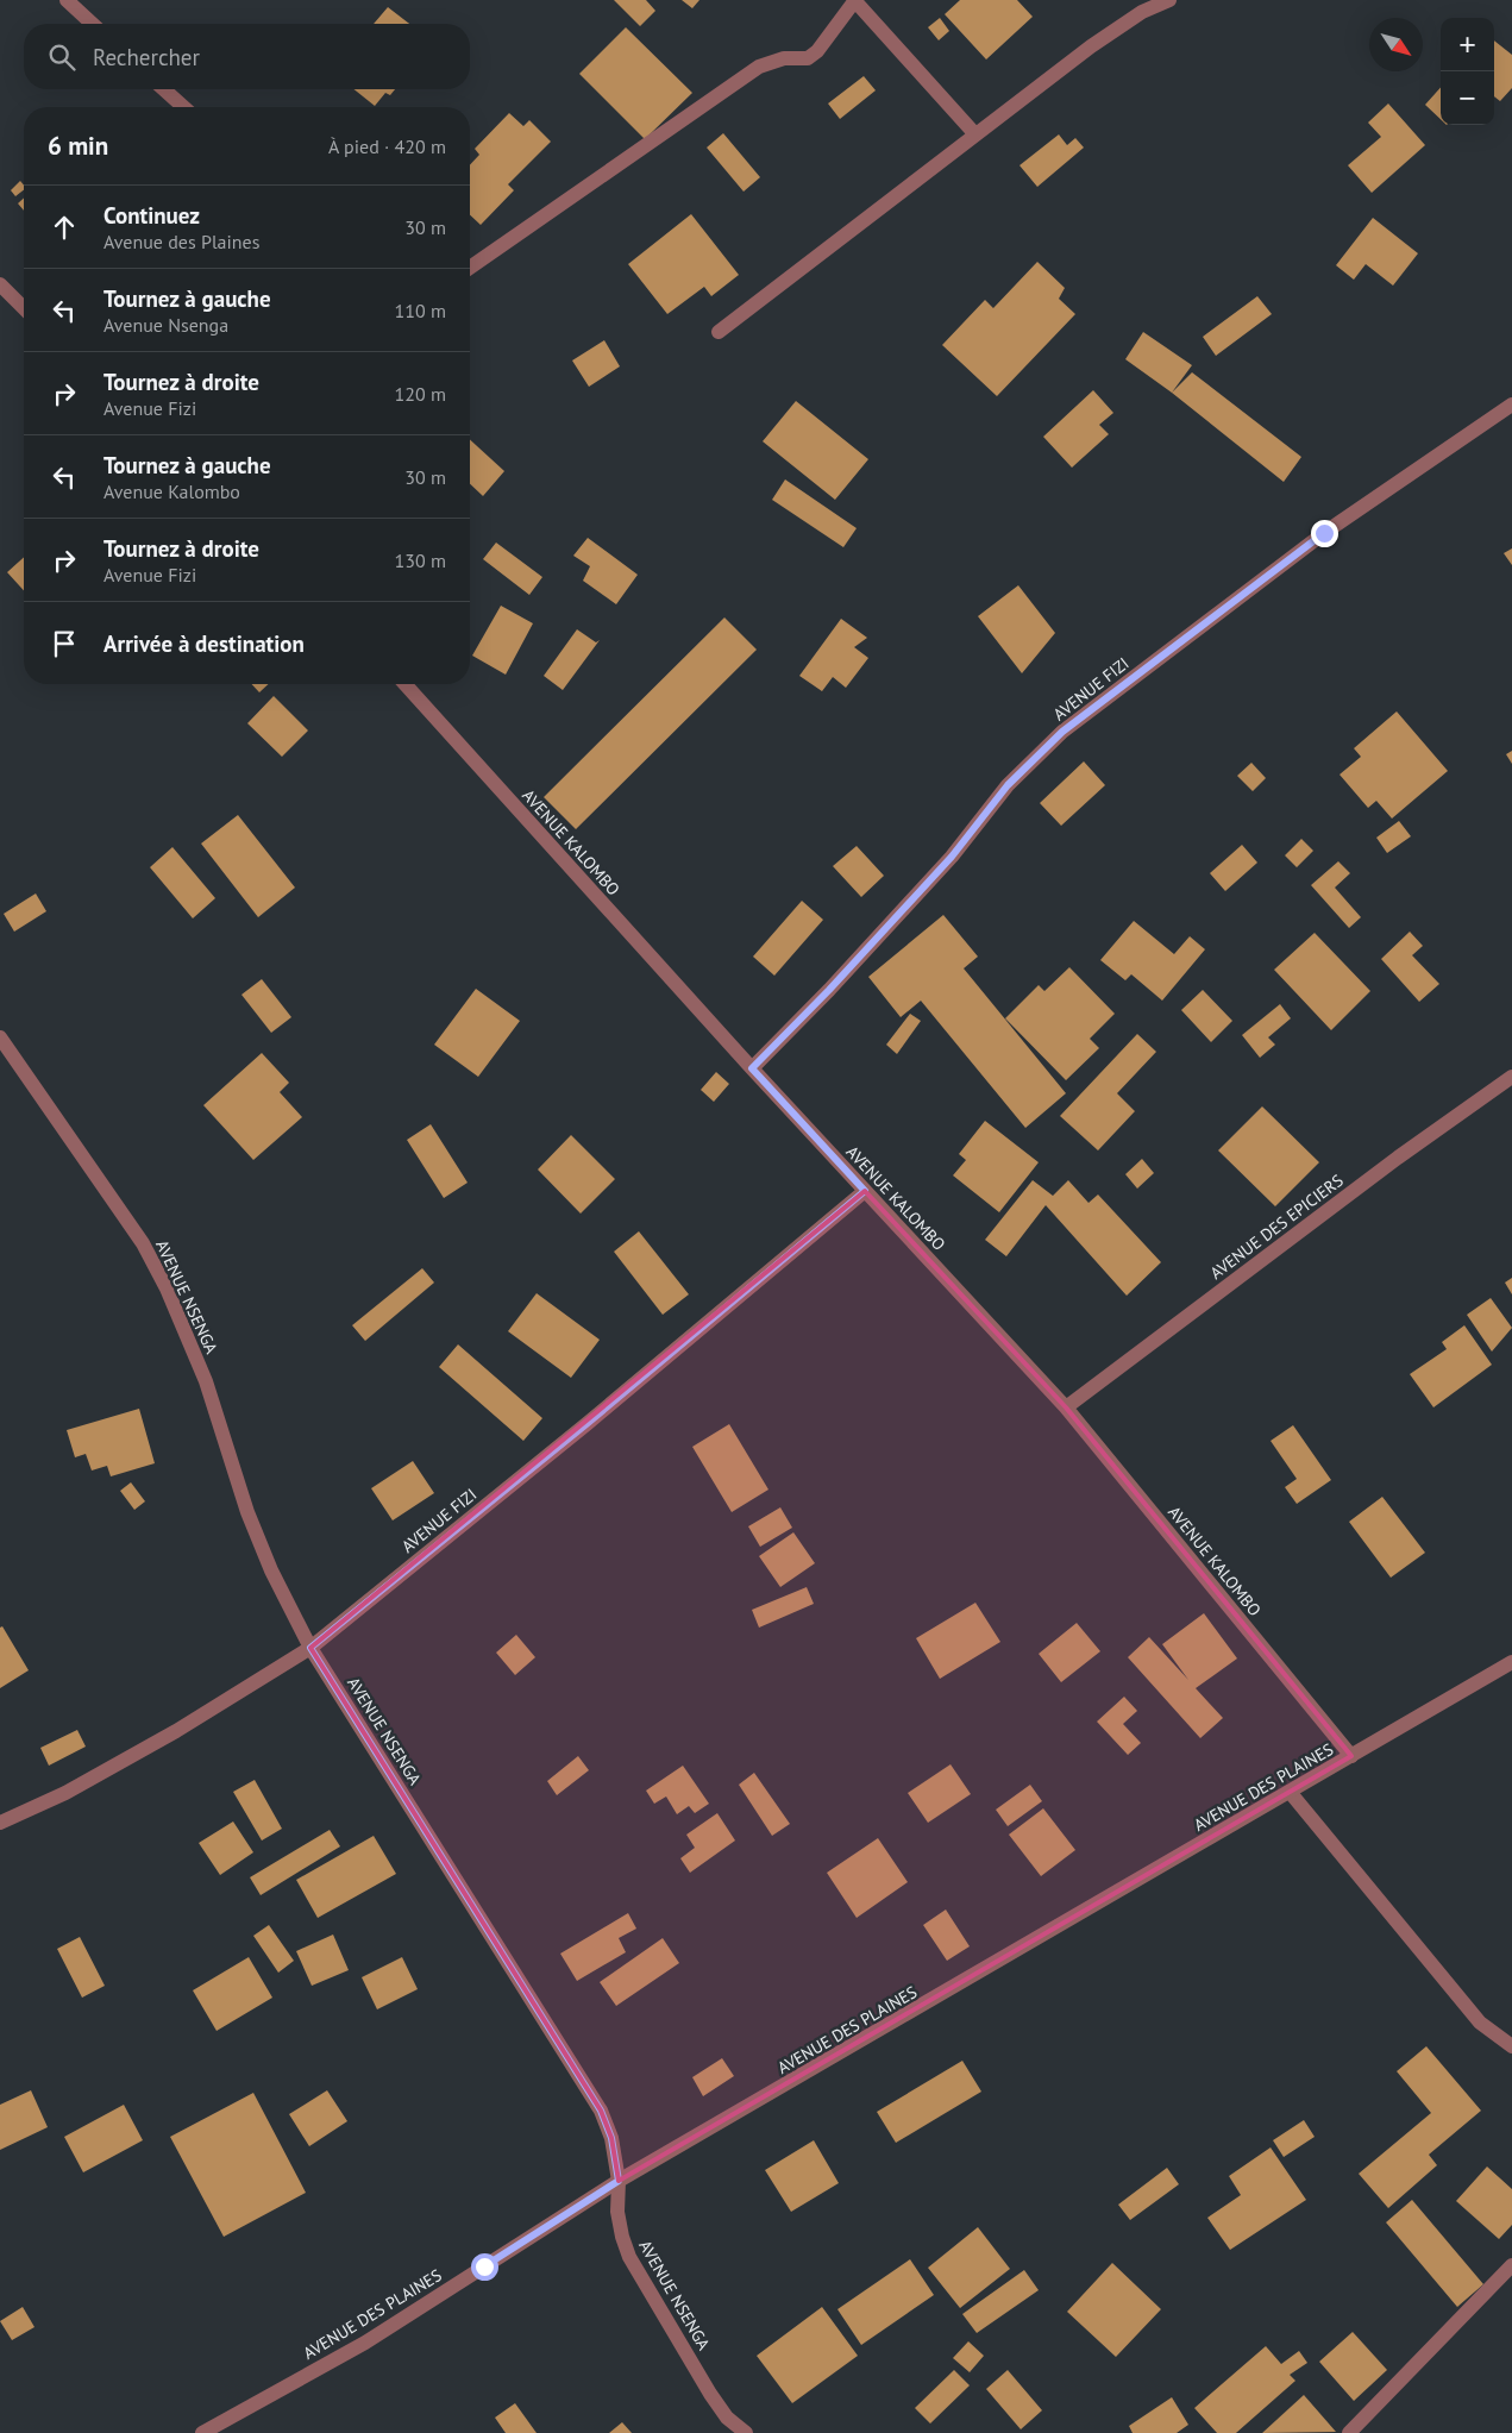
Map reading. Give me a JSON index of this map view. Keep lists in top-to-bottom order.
{
  "streets": {
    "street": [
      "AVENUE FIZI",
      "AVENUE KALOMBO",
      "AVENUE DES EPICIERS",
      "AVENUE NSENGA",
      "AVENUE DES PLAINES"
    ]
  },
  "crossings": [
    ["AVENUE FIZI", "AVENUE KALOMBO"],
    ["AVENUE FIZI", "AVENUE NSENGA"],
    ["AVENUE KALOMBO", "AVENUE DES EPICIERS"],
    ["AVENUE KALOMBO", "AVENUE DES PLAINES"],
    ["AVENUE NSENGA", "AVENUE DES PLAINES"]
  ],
  "north": "bottom right",
  "page": {
    "map_buttons": ["+", "−"],
    "search": "Rechercher",
    "heading": ["6 min", "À pied · 420 m"],
    "list": [
      ["Continuez", "Avenue des Plaines", "30 m"],
      ["Tournez à gauche", "Avenue Nsenga", "110 m"],
      ["Tournez à droite", "Avenue Fizi", "120 m"],
      ["Tournez à gauche", "Avenue Kalombo", "30 m"],
      ["Tournez à droite", "Avenue Fizi", "130 m"],
      "Arrivée à destination"
    ]
  }
}
